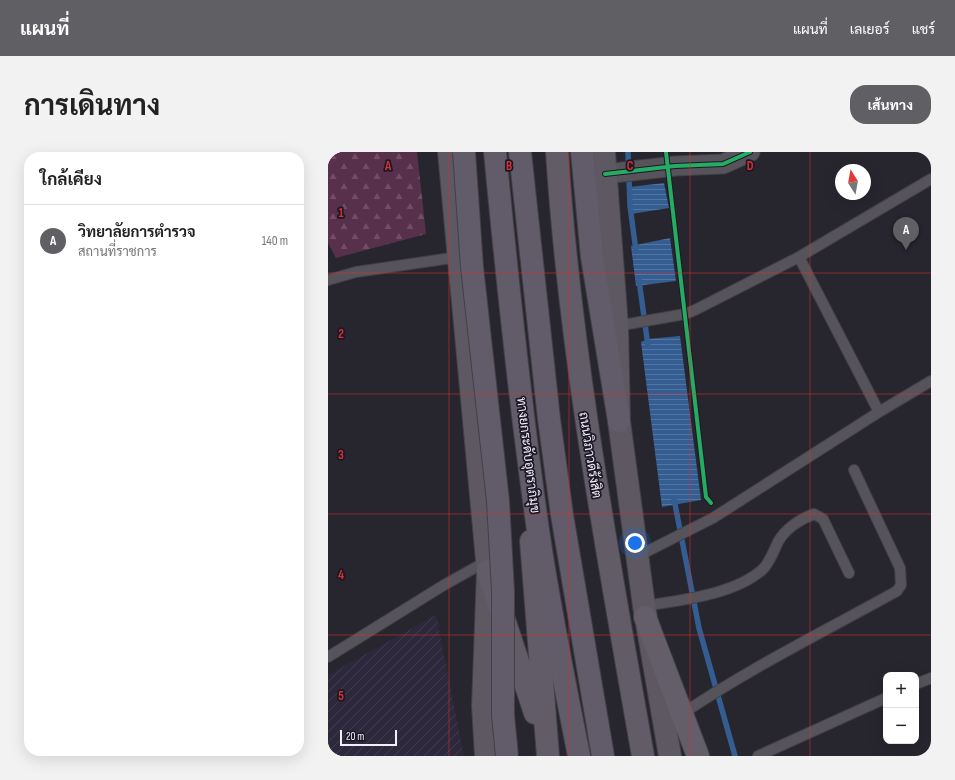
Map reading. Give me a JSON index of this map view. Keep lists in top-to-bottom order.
{
  "streets": {
    "highway": ["ทางยกระดับอุตราภิมุข", "ถนนวิภาวดีรังสิต"]
  },
  "scale_bar": "20 m",
  "north": "top",
  "page": {
    "header": "แผนที่",
    "nav": ["แผนที่", "เลเยอร์", "แชร์"],
    "title": "การเดินทาง",
    "buttons": "เส้นทาง",
    "heading": "ใกล้เคียง",
    "list": [
      {
        "mark": "A",
        "name": "วิทยาลัยการตำรวจ",
        "note": "สถานที่ราชการ",
        "value": "140 m"
      }
    ],
    "pins": "A",
    "map_buttons": ["+", "−"],
    "scale": "20 m"
  },
  "grid": {
    "columns": [
      "A",
      "B",
      "C",
      "D"
    ],
    "rows": [
      "1",
      "2",
      "3",
      "4",
      "5"
    ]
  }
}
